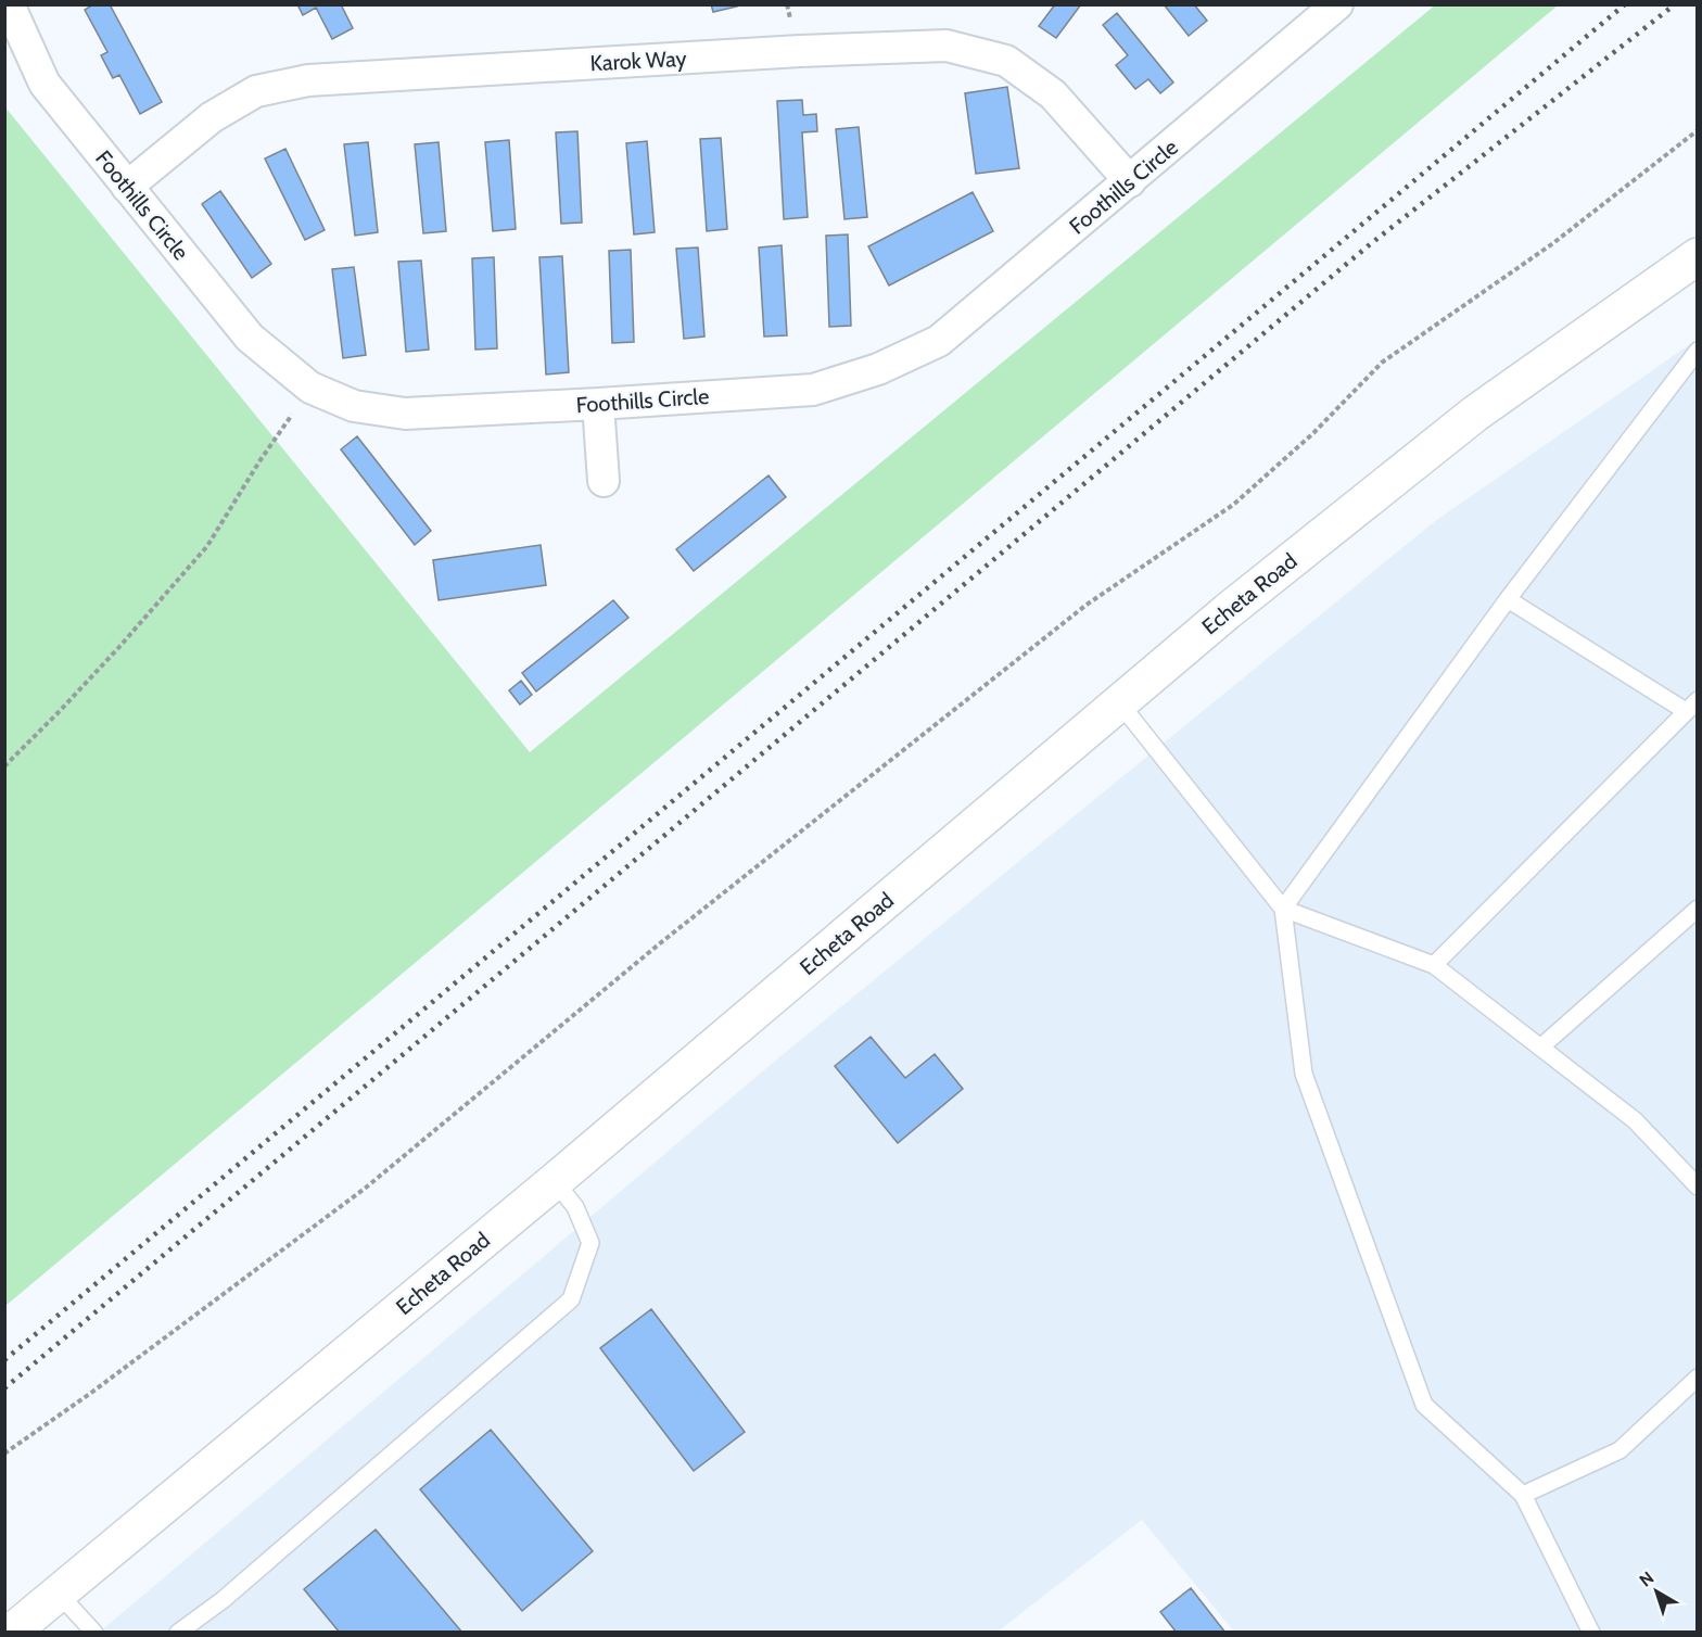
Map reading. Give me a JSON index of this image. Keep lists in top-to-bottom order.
{
  "streets": {
    "street": ["Karok Way", "Foothills Circle", "Echeta Road"]
  },
  "crossings": [
    ["Karok Way", "Foothills Circle"]
  ],
  "north": "top left"
}
